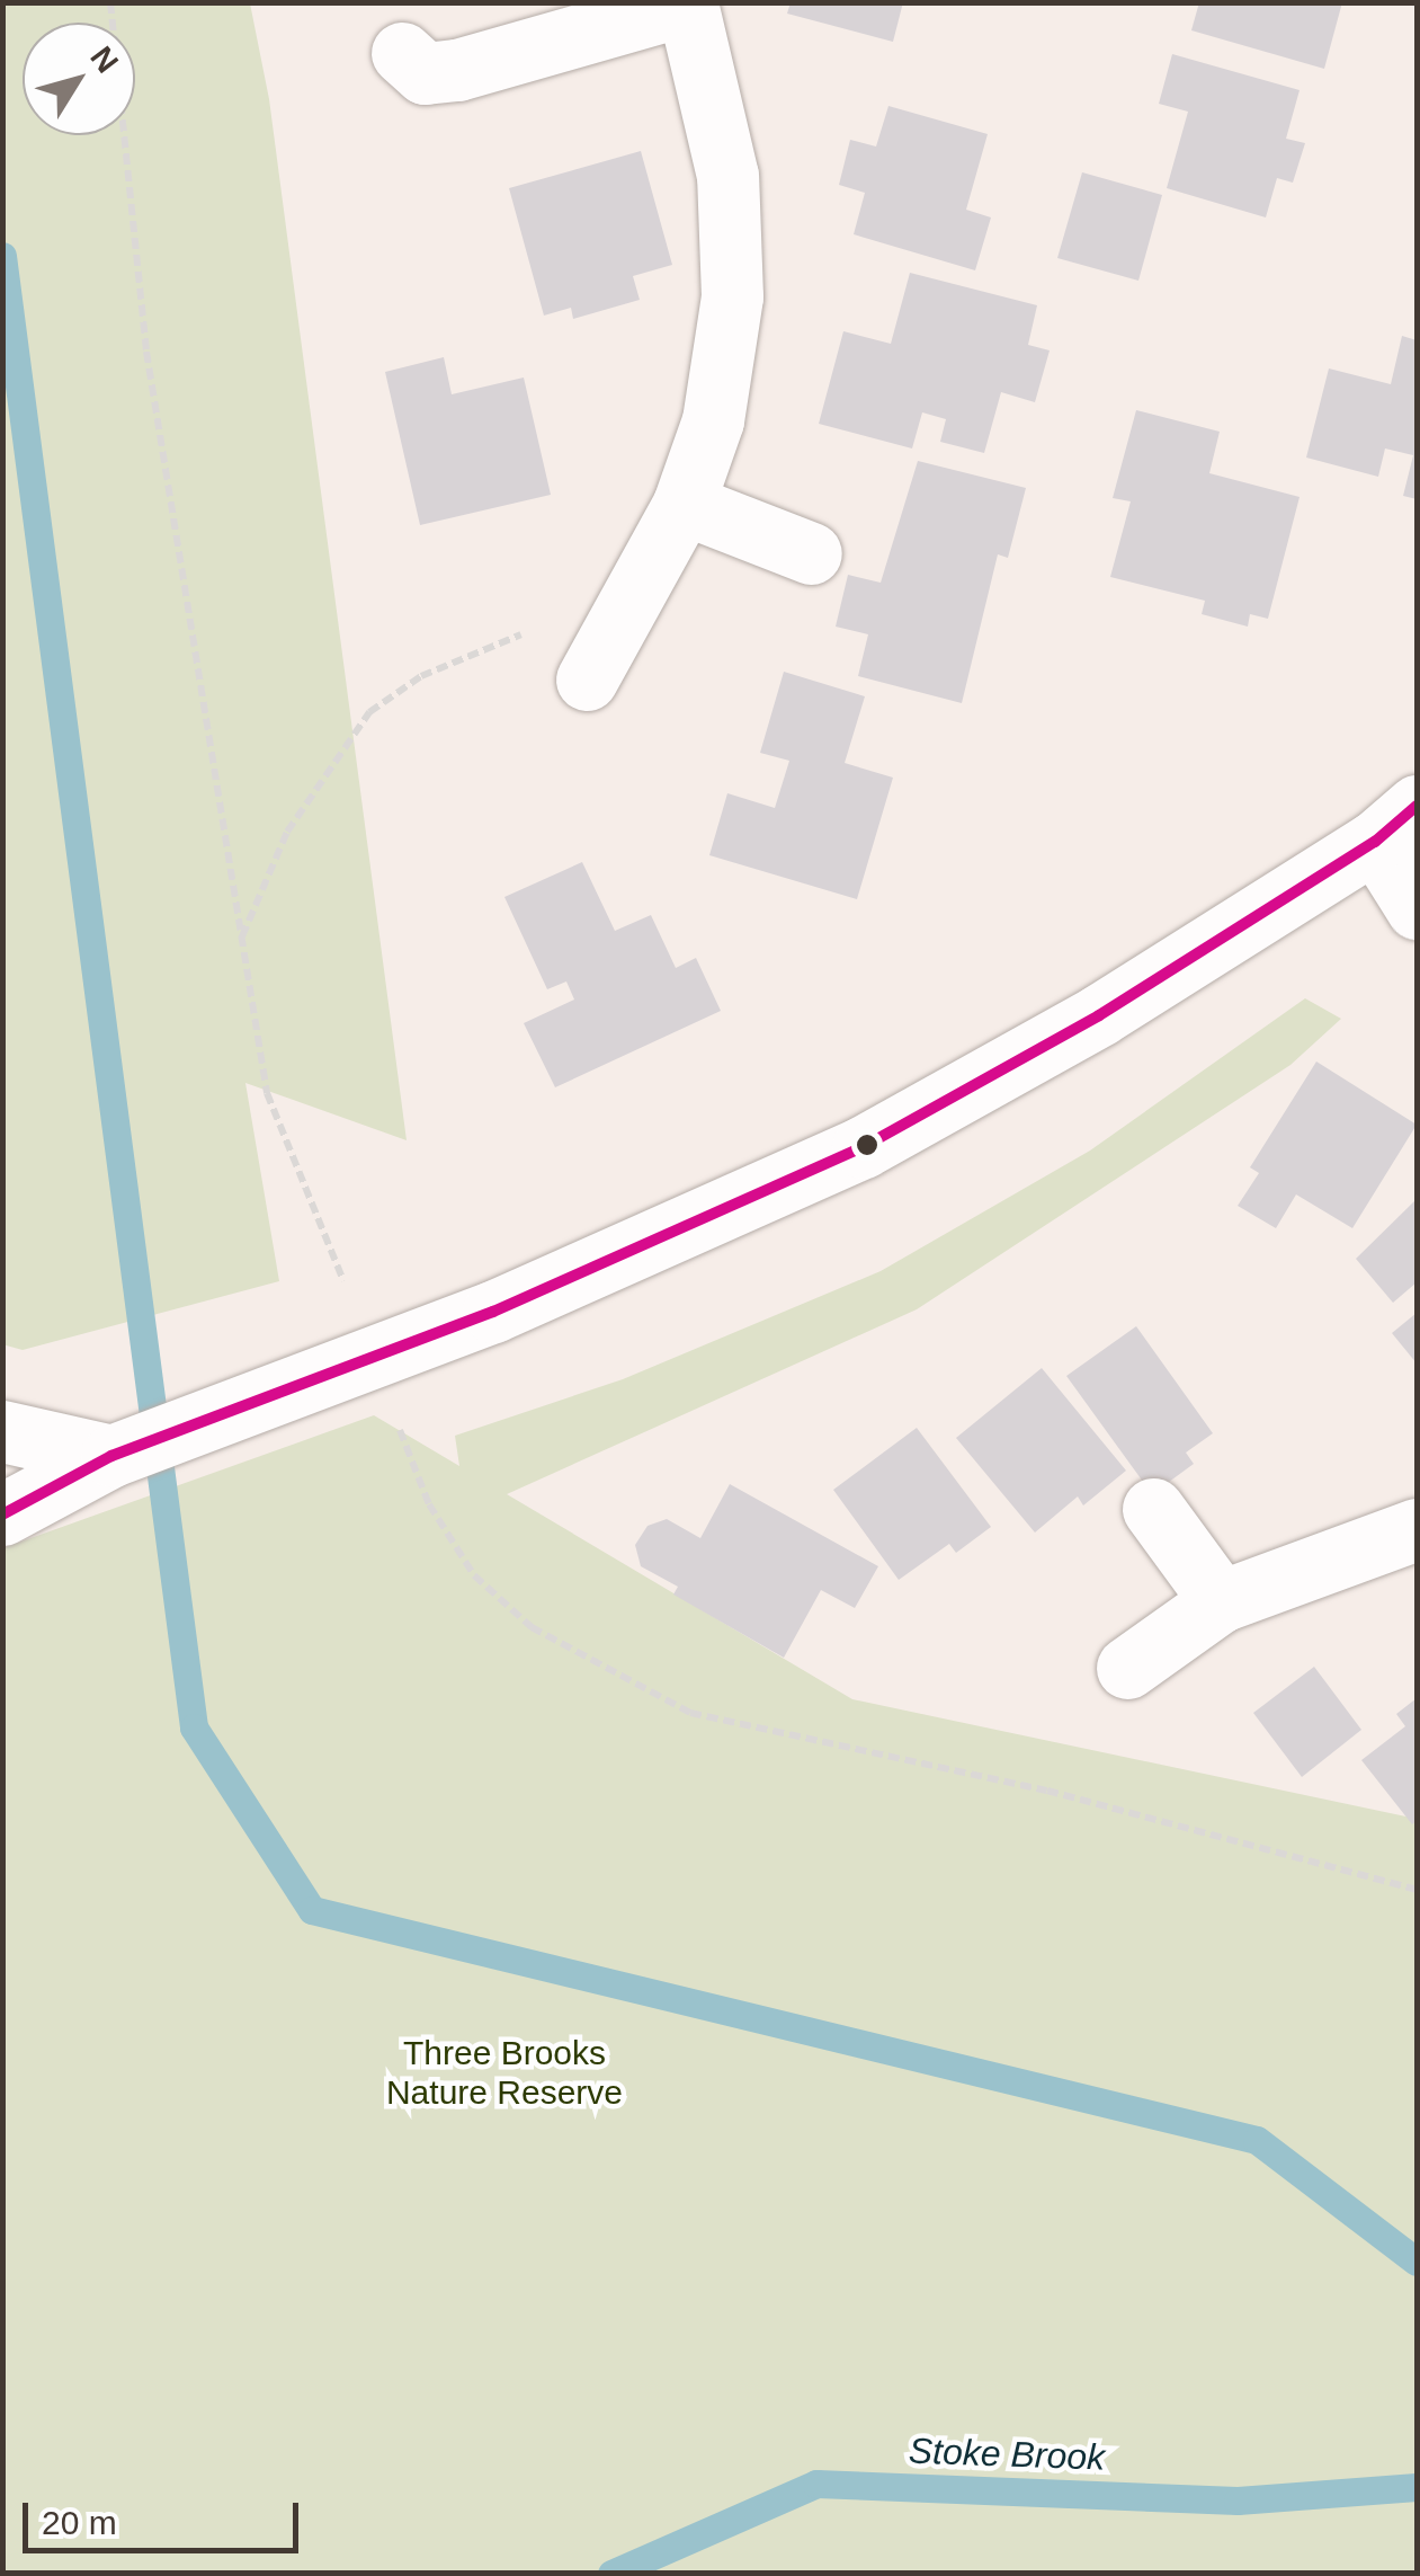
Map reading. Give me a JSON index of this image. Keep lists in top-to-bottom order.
{
  "water": ["Stoke Brook"],
  "parks": ["Three Brooks Nature Reserve"],
  "scale_bar": "20 m",
  "north": "top right"
}
